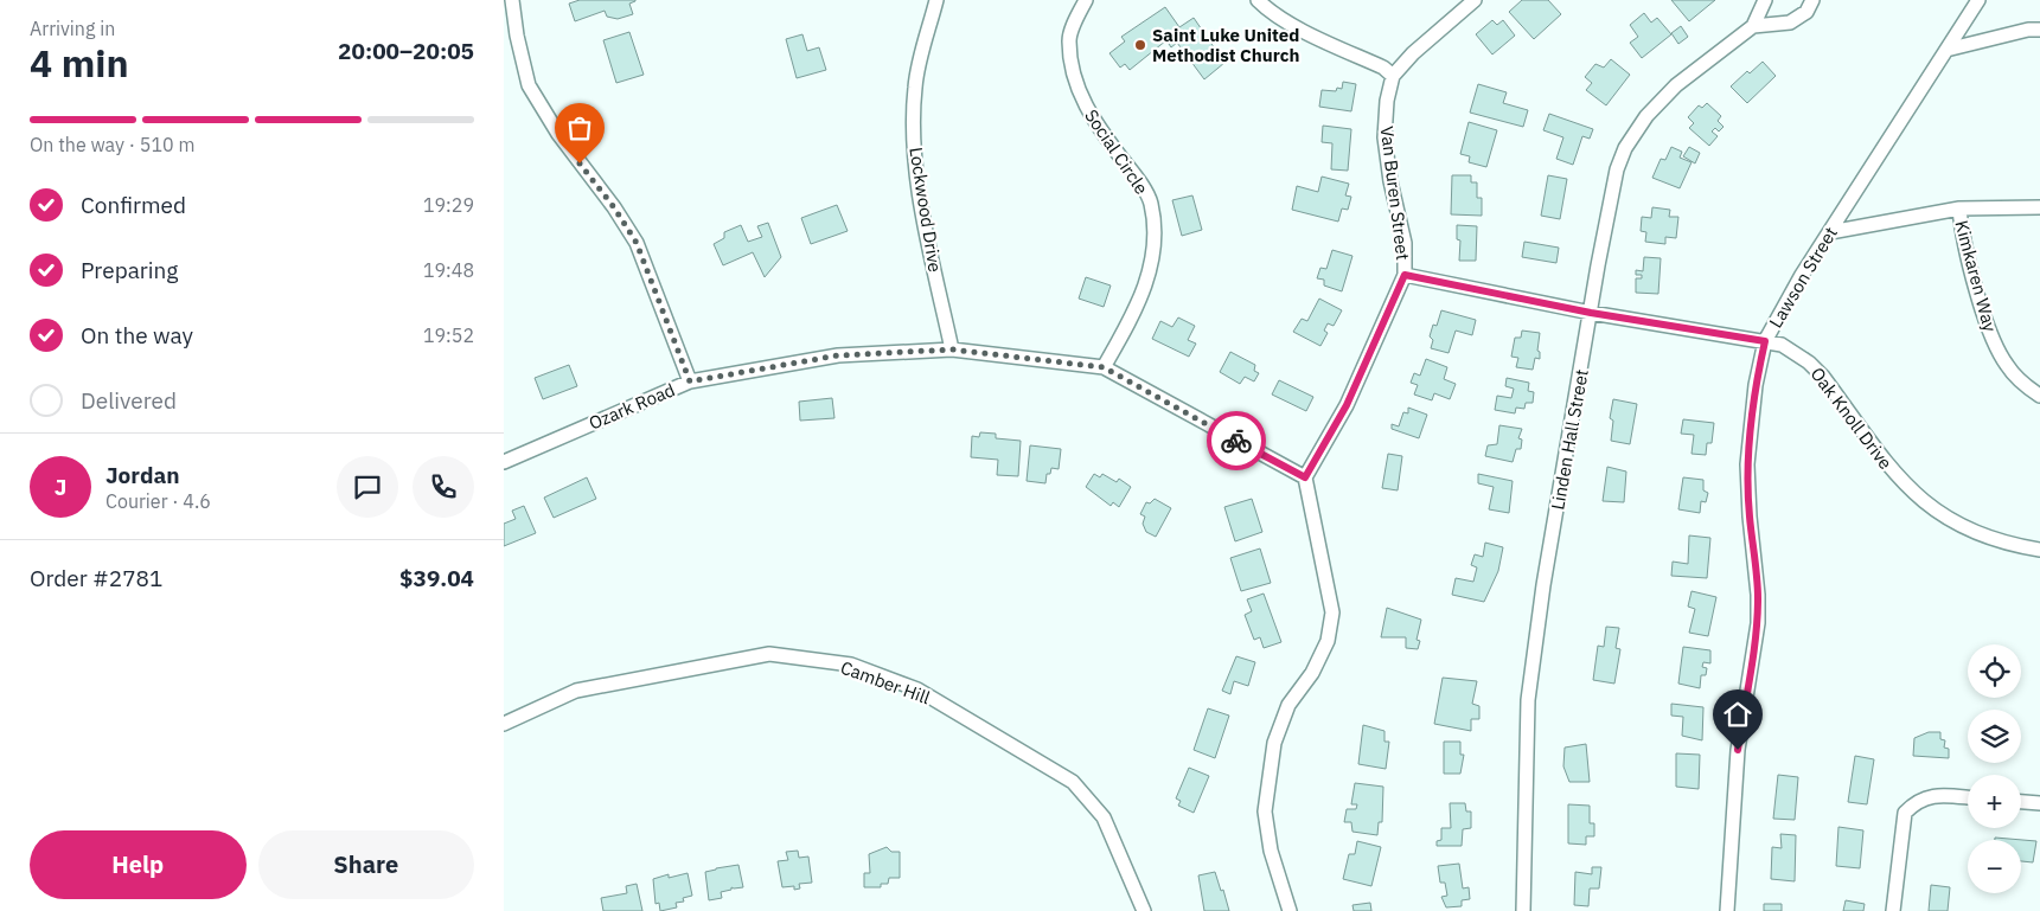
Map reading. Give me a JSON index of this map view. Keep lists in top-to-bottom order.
{
  "streets": {
    "street": [
      "Social Circle",
      "Van Buren Street",
      "Lockwood Drive",
      "Kimkaren Way",
      "Lawson Street",
      "Ozark Road",
      "Oak Knoll Drive",
      "Linden Hall Street",
      "Camber Hill"
    ]
  },
  "crossings": [
    ["Social Circle", "Ozark Road"],
    ["Van Buren Street", "Ozark Road"],
    ["Van Buren Street", "Oak Knoll Drive"],
    ["Lockwood Drive", "Ozark Road"],
    ["Lawson Street", "Oak Knoll Drive"],
    ["Oak Knoll Drive", "Linden Hall Street"]
  ],
  "places": ["Saint Luke United Methodist Church"],
  "page": {
    "heading": ["4 min", "Arriving in", "20:00–20:05"],
    "panel": [
      "Jordan",
      "Courier · 4.6",
      "Order #2781",
      "$39.04"
    ],
    "bar": "On the way · 510 m",
    "list": [
      ["Confirmed", "19:29"],
      ["Preparing", "19:48"],
      ["On the way", "19:52"],
      "Delivered"
    ],
    "round": "J",
    "map_buttons": ["+", "−"],
    "buttons": ["Help", "Share"]
  }
}
